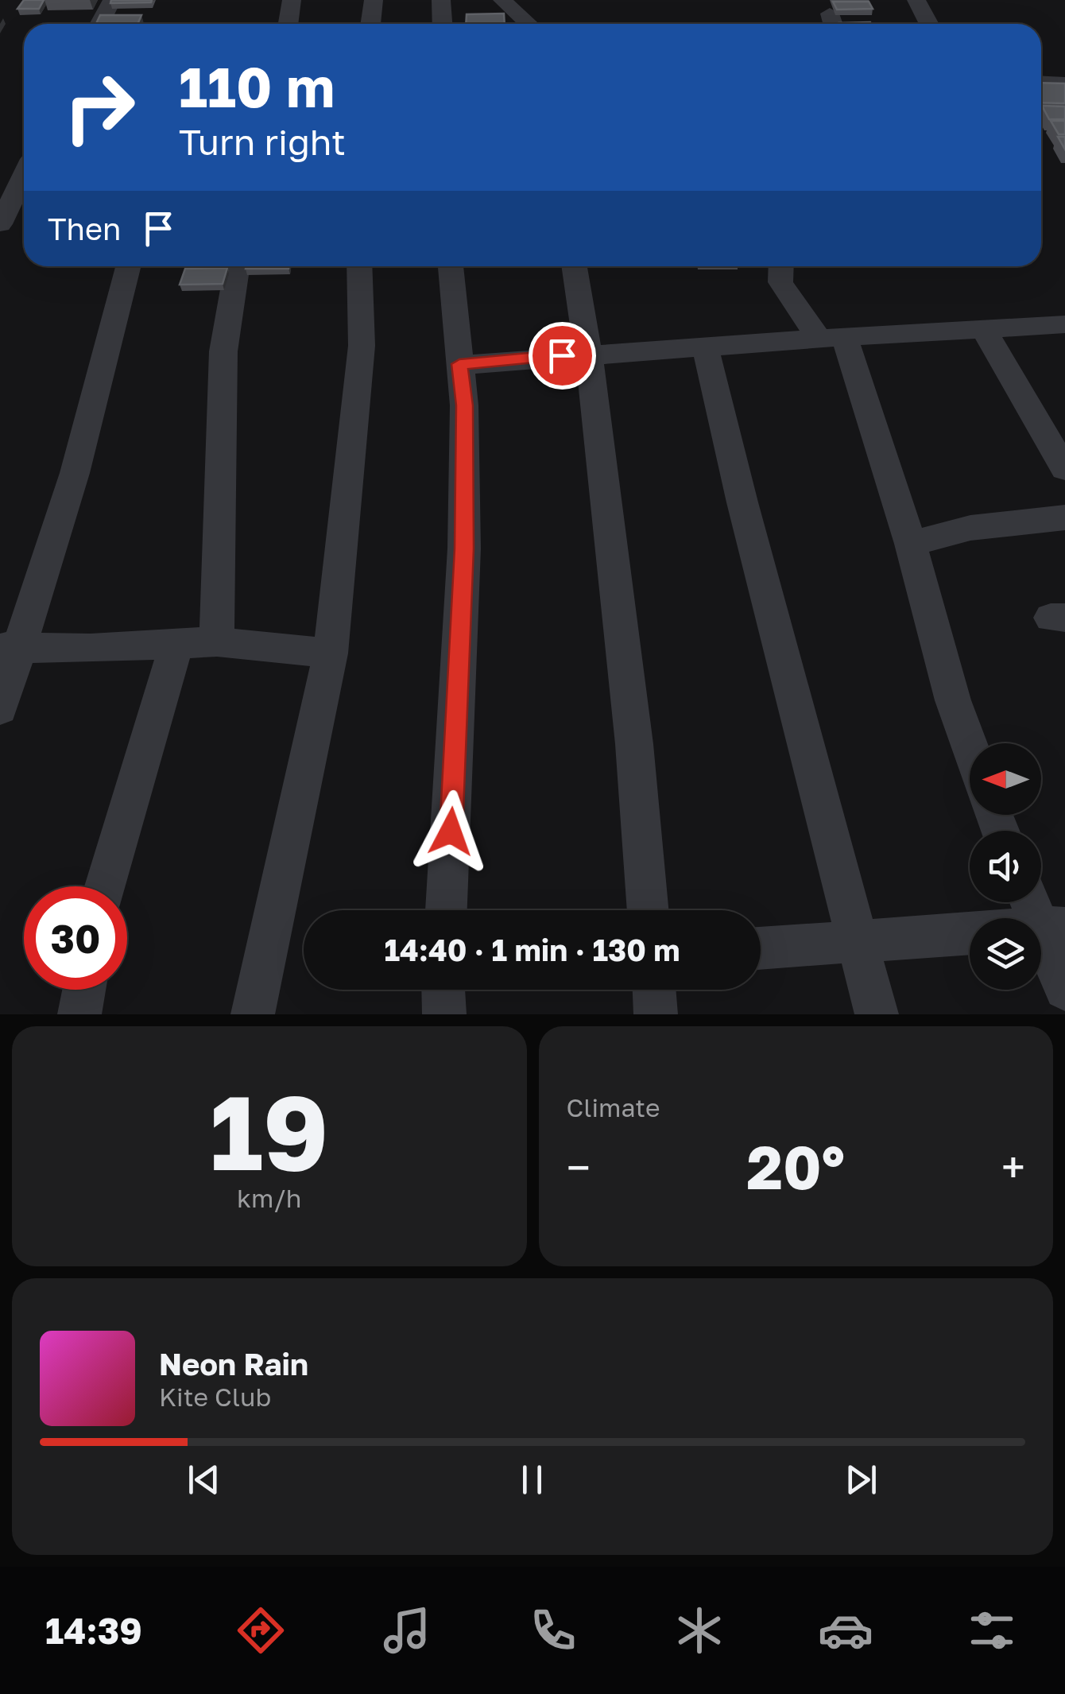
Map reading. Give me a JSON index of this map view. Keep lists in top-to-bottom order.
{
  "north": "left",
  "page": {
    "turn": ["110 m", "Turn right"],
    "then": "Then",
    "limit": "30",
    "trip": "14:40 · 1 min · 130 m",
    "tile": [
      ["19", "km/h"],
      "Climate"
    ],
    "heat": ["−", "20°", "+"],
    "song": ["Neon Rain", "Kite Club"],
    "tabs": "14:39"
  }
}
